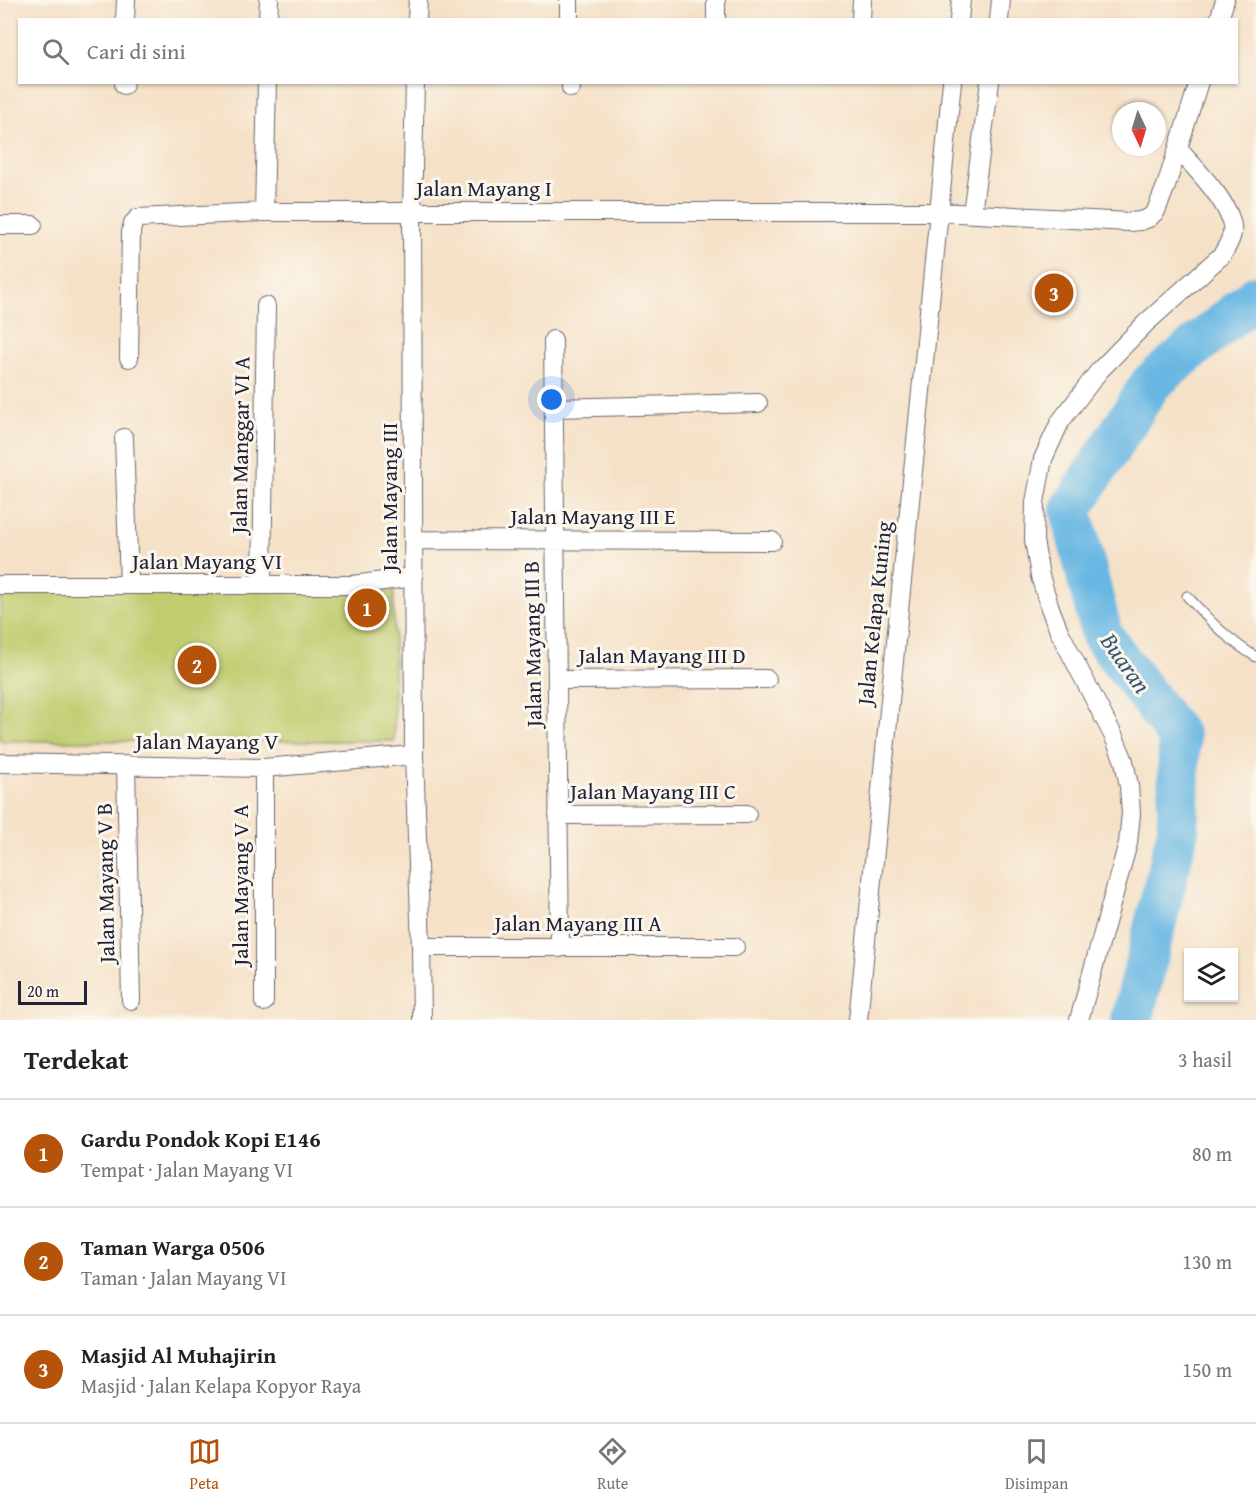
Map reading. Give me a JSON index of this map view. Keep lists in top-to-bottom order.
{
  "streets": {
    "street": [
      "Jalan Mayang I",
      "Jalan Manggar VI A",
      "Jalan Mayang III",
      "Jalan Mayang III E",
      "Jalan Mayang VI",
      "Jalan Kelapa Kuning",
      "Jalan Mayang III B",
      "Jalan Mayang III D",
      "Jalan Mayang V",
      "Jalan Mayang III C",
      "Jalan Mayang V B",
      "Jalan Mayang V A",
      "Jalan Mayang III A"
    ]
  },
  "crossings": [
    ["Jalan Mayang I", "Jalan Mayang III"],
    ["Jalan Mayang I", "Jalan Kelapa Kuning"],
    ["Jalan Manggar VI A", "Jalan Mayang VI"],
    ["Jalan Mayang III", "Jalan Mayang III E"],
    ["Jalan Mayang III", "Jalan Mayang VI"],
    ["Jalan Mayang III", "Jalan Mayang V"],
    ["Jalan Mayang III", "Jalan Mayang III A"],
    ["Jalan Mayang III E", "Jalan Mayang III B"],
    ["Jalan Mayang III B", "Jalan Mayang III D"],
    ["Jalan Mayang III B", "Jalan Mayang III C"],
    ["Jalan Mayang III B", "Jalan Mayang III A"],
    ["Jalan Mayang V", "Jalan Mayang V B"],
    ["Jalan Mayang V", "Jalan Mayang V A"]
  ],
  "water": ["Buaran"],
  "scale_bar": "20 m",
  "north": "bottom",
  "page": {
    "search": "Cari di sini",
    "pins": ["3", "1", "2"],
    "scale": "20 m",
    "heading": ["Terdekat", "3 hasil"],
    "list": [
      {
        "mark": "1",
        "name": "Gardu Pondok Kopi E146",
        "note": "Tempat · Jalan Mayang VI",
        "value": "80 m"
      },
      {
        "mark": "2",
        "name": "Taman Warga 0506",
        "note": "Taman · Jalan Mayang VI",
        "value": "130 m"
      },
      {
        "mark": "3",
        "name": "Masjid Al Muhajirin",
        "note": "Masjid · Jalan Kelapa Kopyor Raya",
        "value": "150 m"
      }
    ],
    "nav": ["Peta", "Rute", "Disimpan"]
  }
}
